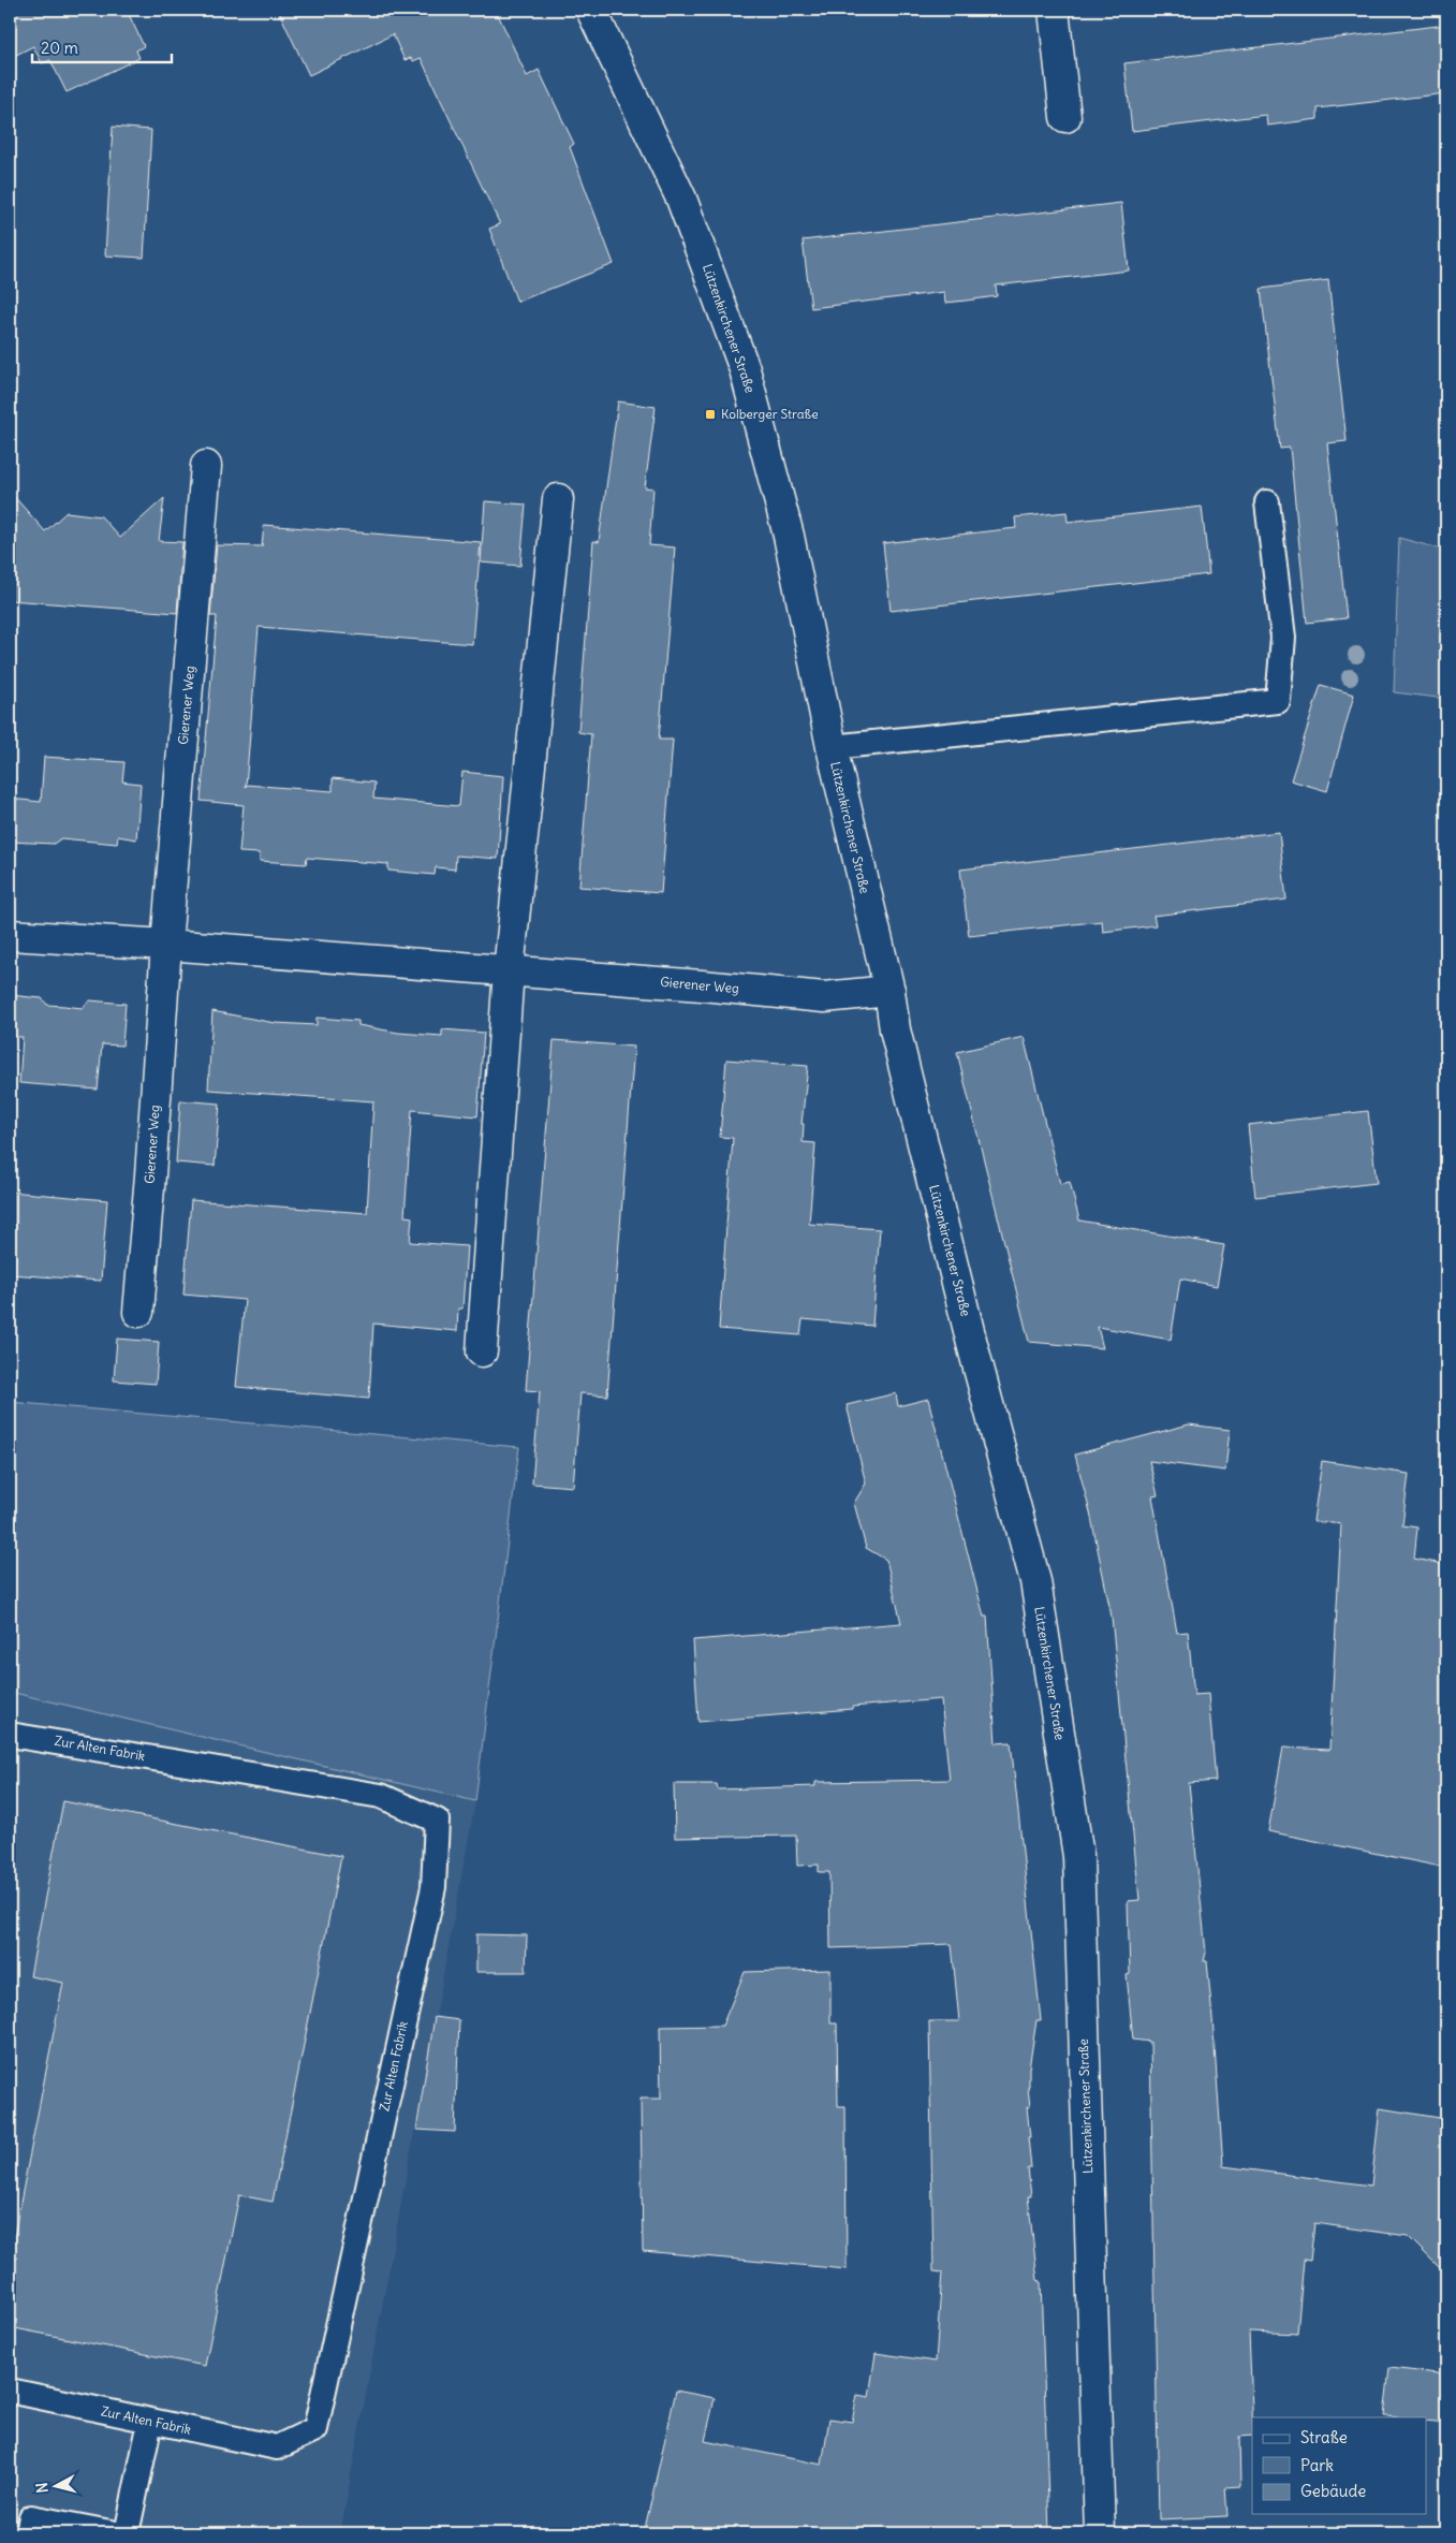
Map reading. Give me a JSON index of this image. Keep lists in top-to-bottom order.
{
  "streets": {
    "street": ["Lützenkirchener Straße", "Gierener Weg"],
    "lane": ["Zur Alten Fabrik"]
  },
  "crossings": [
    ["Lützenkirchener Straße", "Gierener Weg"]
  ],
  "places": {
    "transit": ["Kolberger Straße"]
  },
  "legend": ["Straße", "Park", "Gebäude"],
  "scale_bar": "20 m",
  "north": "left"
}
